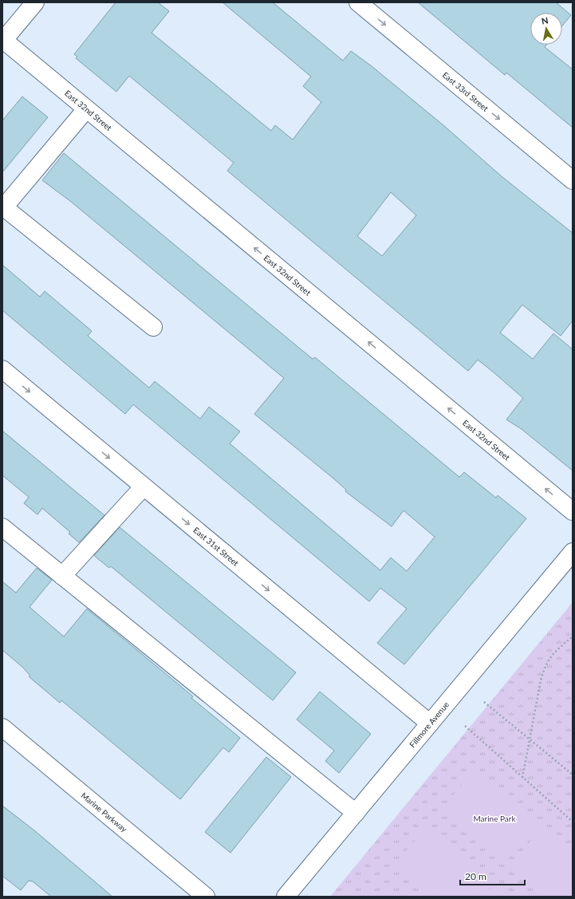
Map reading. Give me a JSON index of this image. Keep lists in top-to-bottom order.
{
  "streets": {
    "street": [
      "East 33rd Street",
      "East 32nd Street",
      "East 31st Street",
      "Fillmore Avenue",
      "Marine Parkway"
    ]
  },
  "crossings": [
    ["East 31st Street", "Fillmore Avenue"]
  ],
  "one_way": ["East 33rd Street"],
  "parks": ["Marine Park"],
  "scale_bar": "20 m",
  "north": "top"
}
